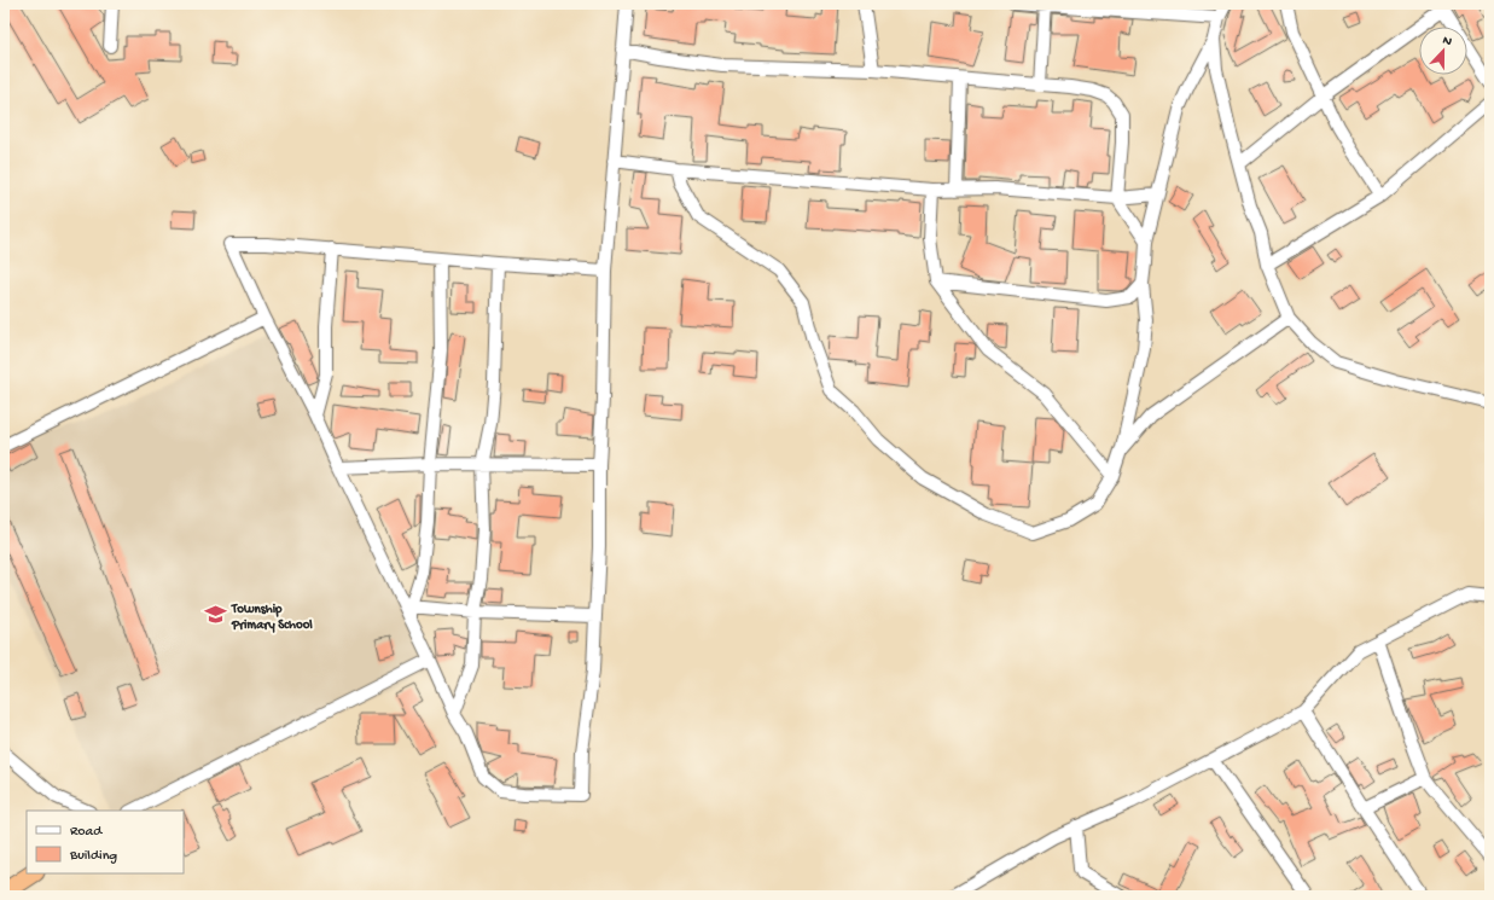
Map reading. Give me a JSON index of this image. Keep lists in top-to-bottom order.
{
  "places": {
    "school or university": ["Township Primary School"]
  },
  "legend": ["Road", "Building"],
  "north": "top"
}
